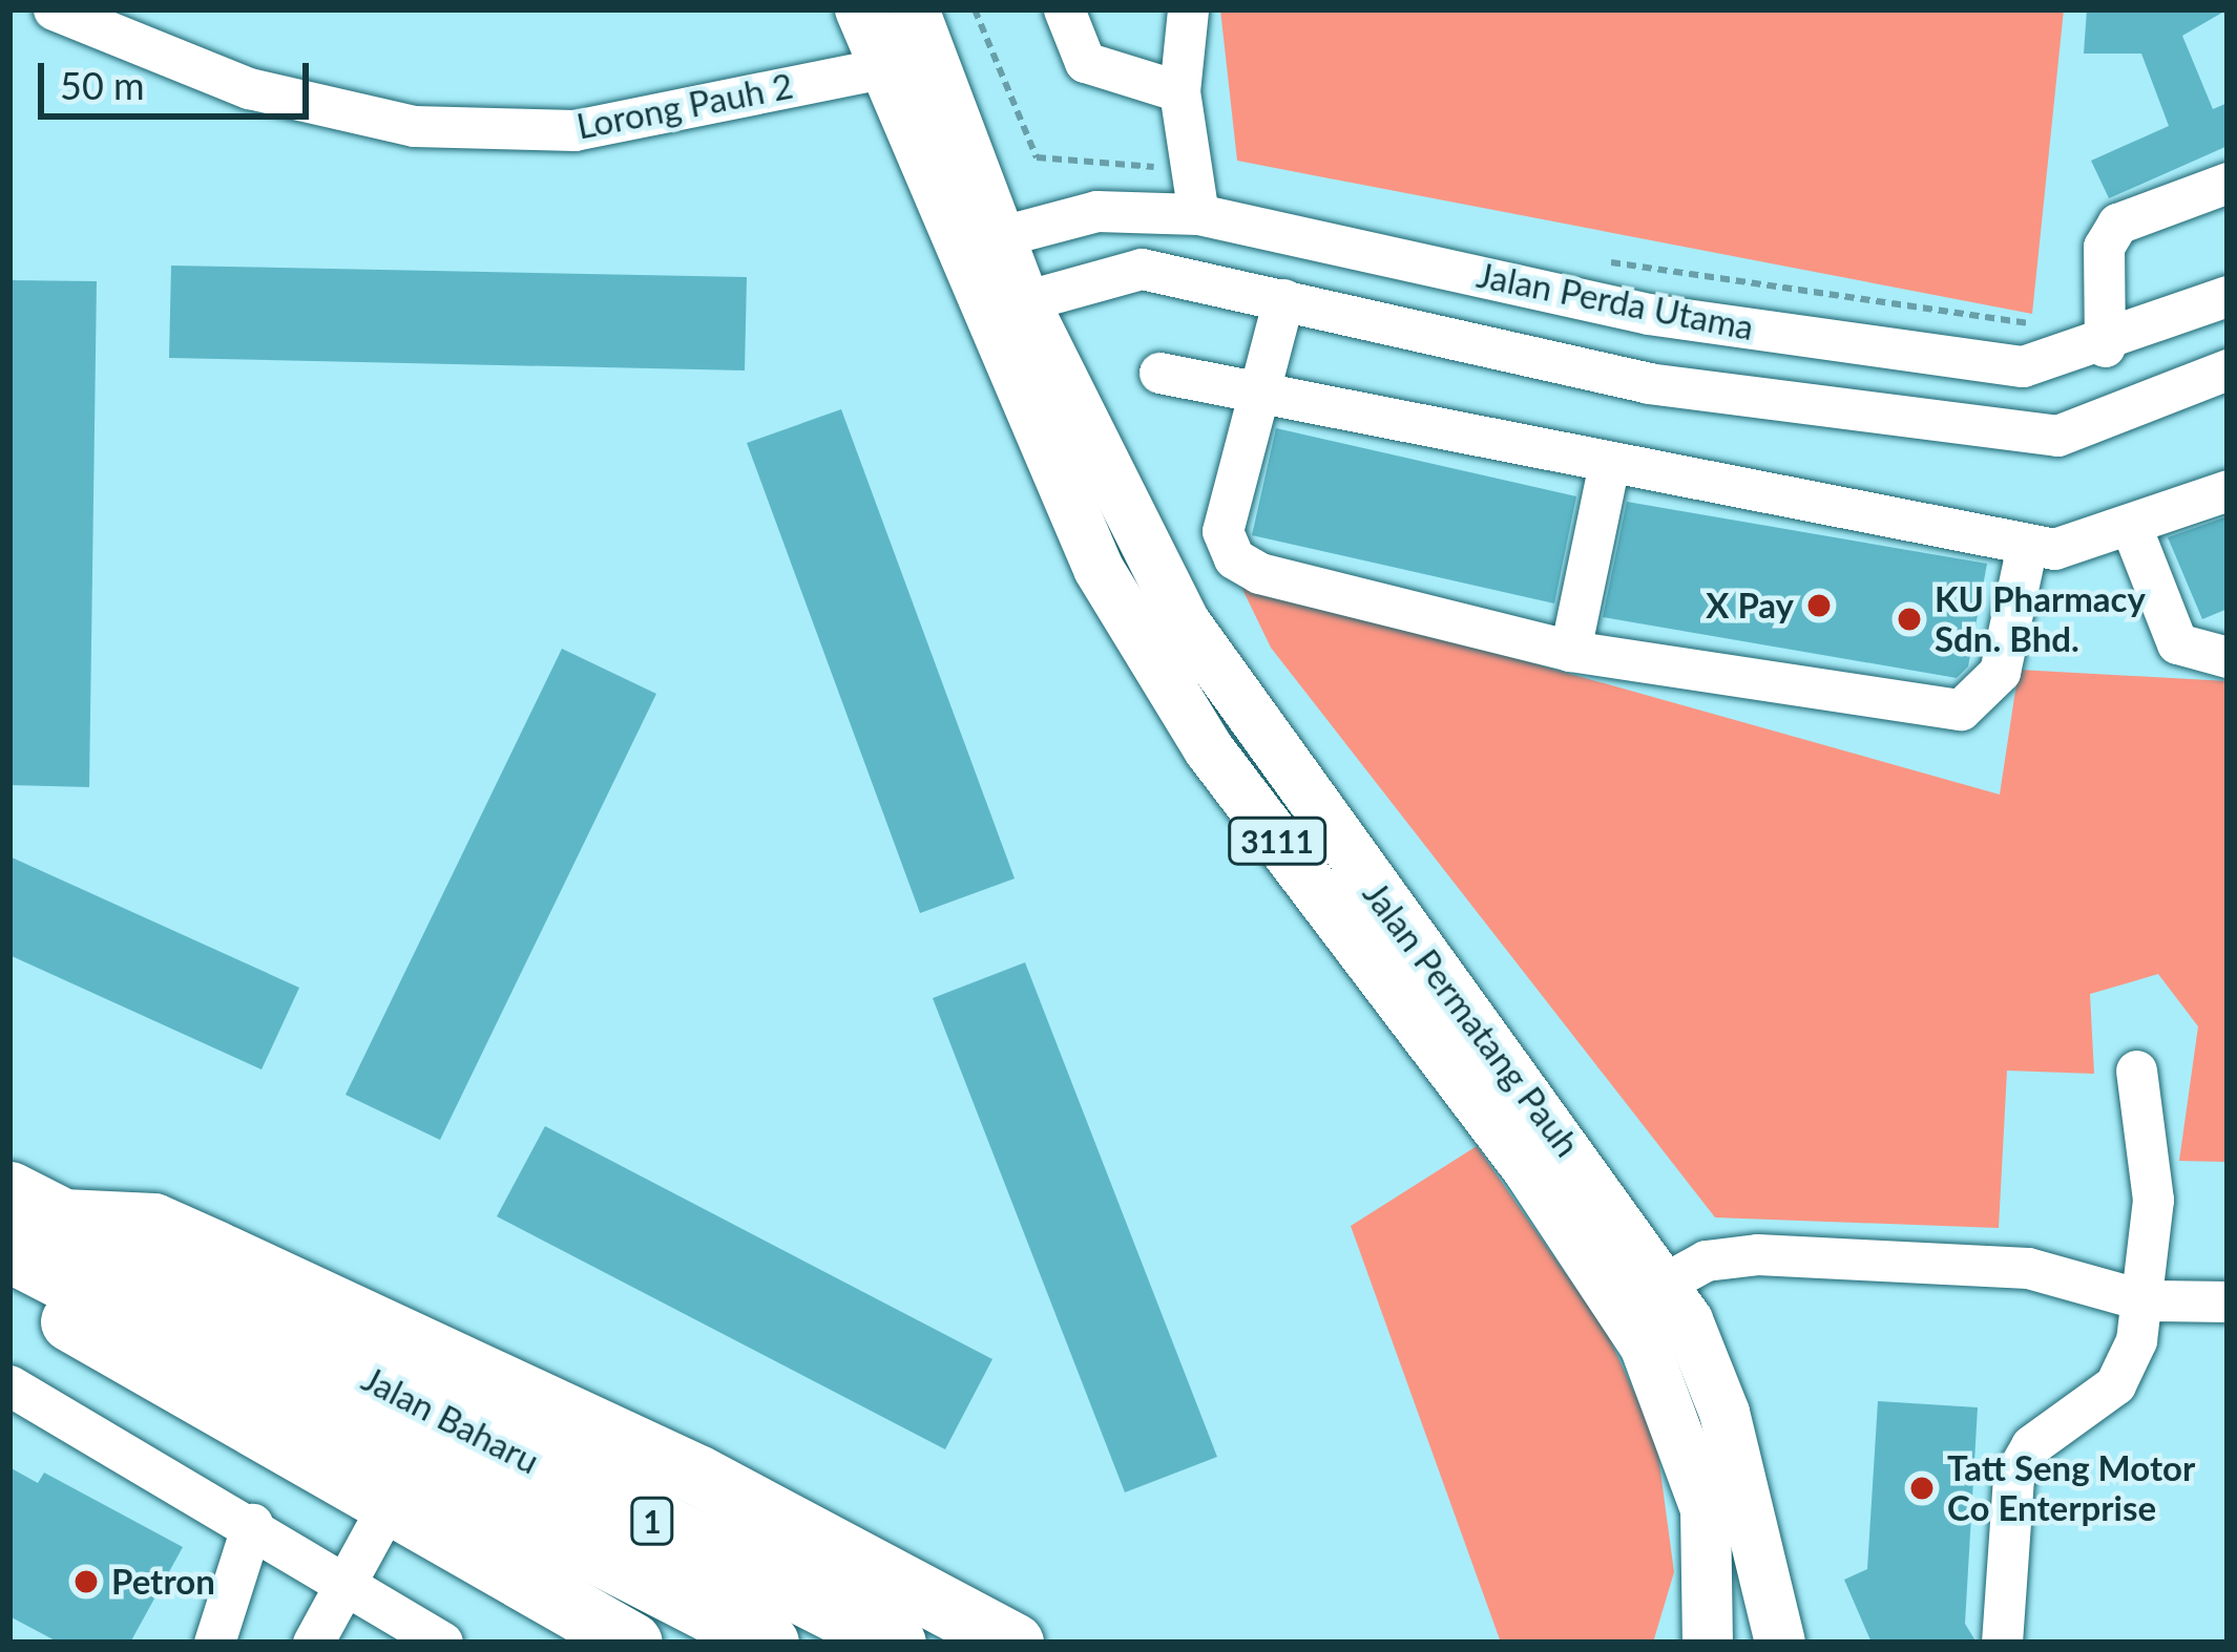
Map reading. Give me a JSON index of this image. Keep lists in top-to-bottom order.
{
  "streets": {
    "highway": ["Jalan Baharu", "1"],
    "main road": ["3111", "Jalan Permatang Pauh"],
    "street": ["Lorong Pauh 2", "Jalan Perda Utama"]
  },
  "crossings": [
    ["Lorong Pauh 2", "Jalan Permatang Pauh"],
    ["Jalan Perda Utama", "Jalan Permatang Pauh"]
  ],
  "places": [
    "X Pay",
    "KU Pharmacy Sdn. Bhd.",
    "Tatt Seng Motor Co Enterprise",
    "Petron"
  ],
  "scale_bar": "50 m"
}
